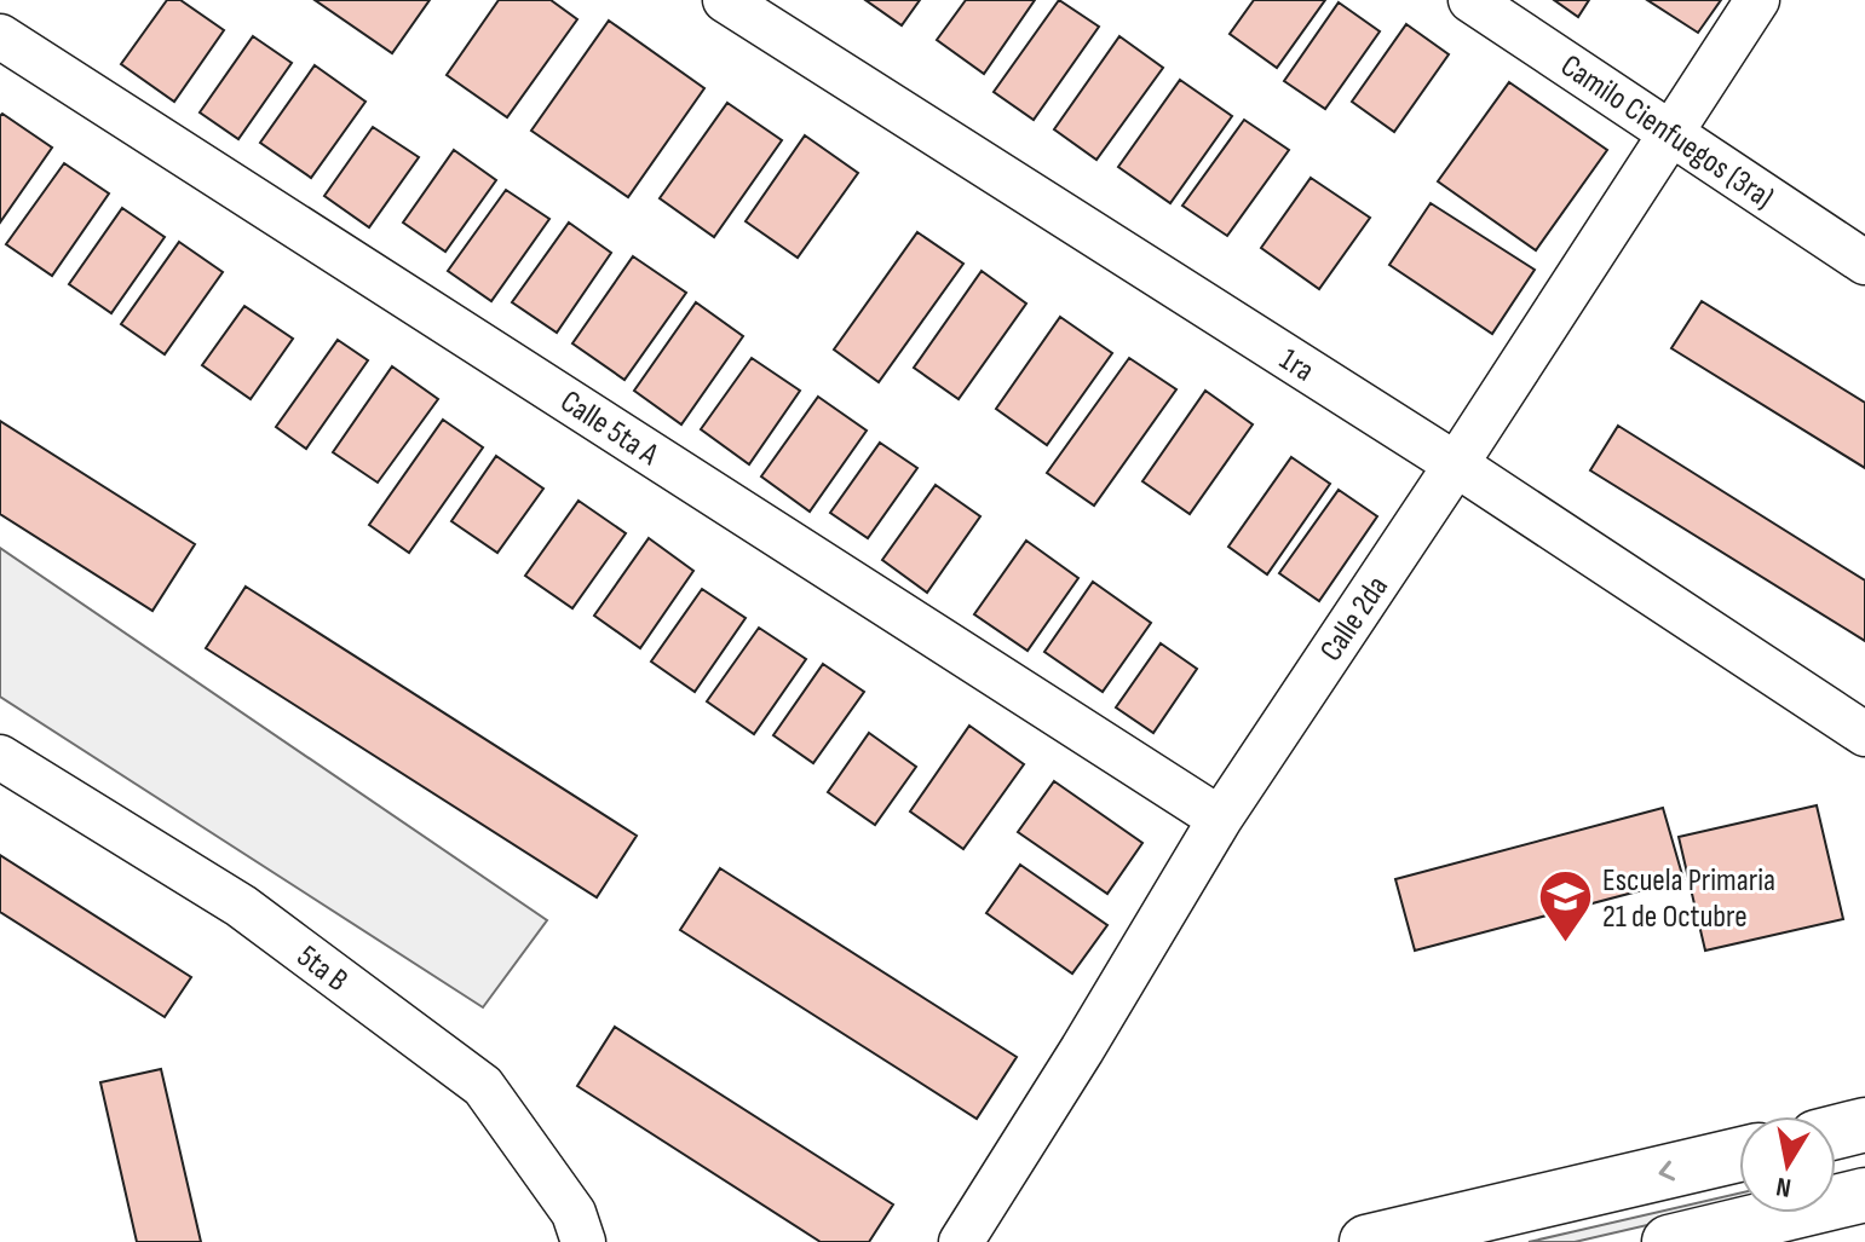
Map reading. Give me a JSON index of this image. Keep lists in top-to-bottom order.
{
  "streets": {
    "street": [
      "Camilo Cienfuegos (3ra)",
      "1ra",
      "Calle 5ta A",
      "Calle 2da",
      "5ta B"
    ]
  },
  "crossings": [
    ["Camilo Cienfuegos (3ra)", "Calle 2da"],
    ["1ra", "Calle 2da"],
    ["Calle 5ta A", "Calle 2da"]
  ],
  "places": {
    "school or university": ["Escuela Primaria 21 de Octubre"]
  },
  "north": "bottom"
}
